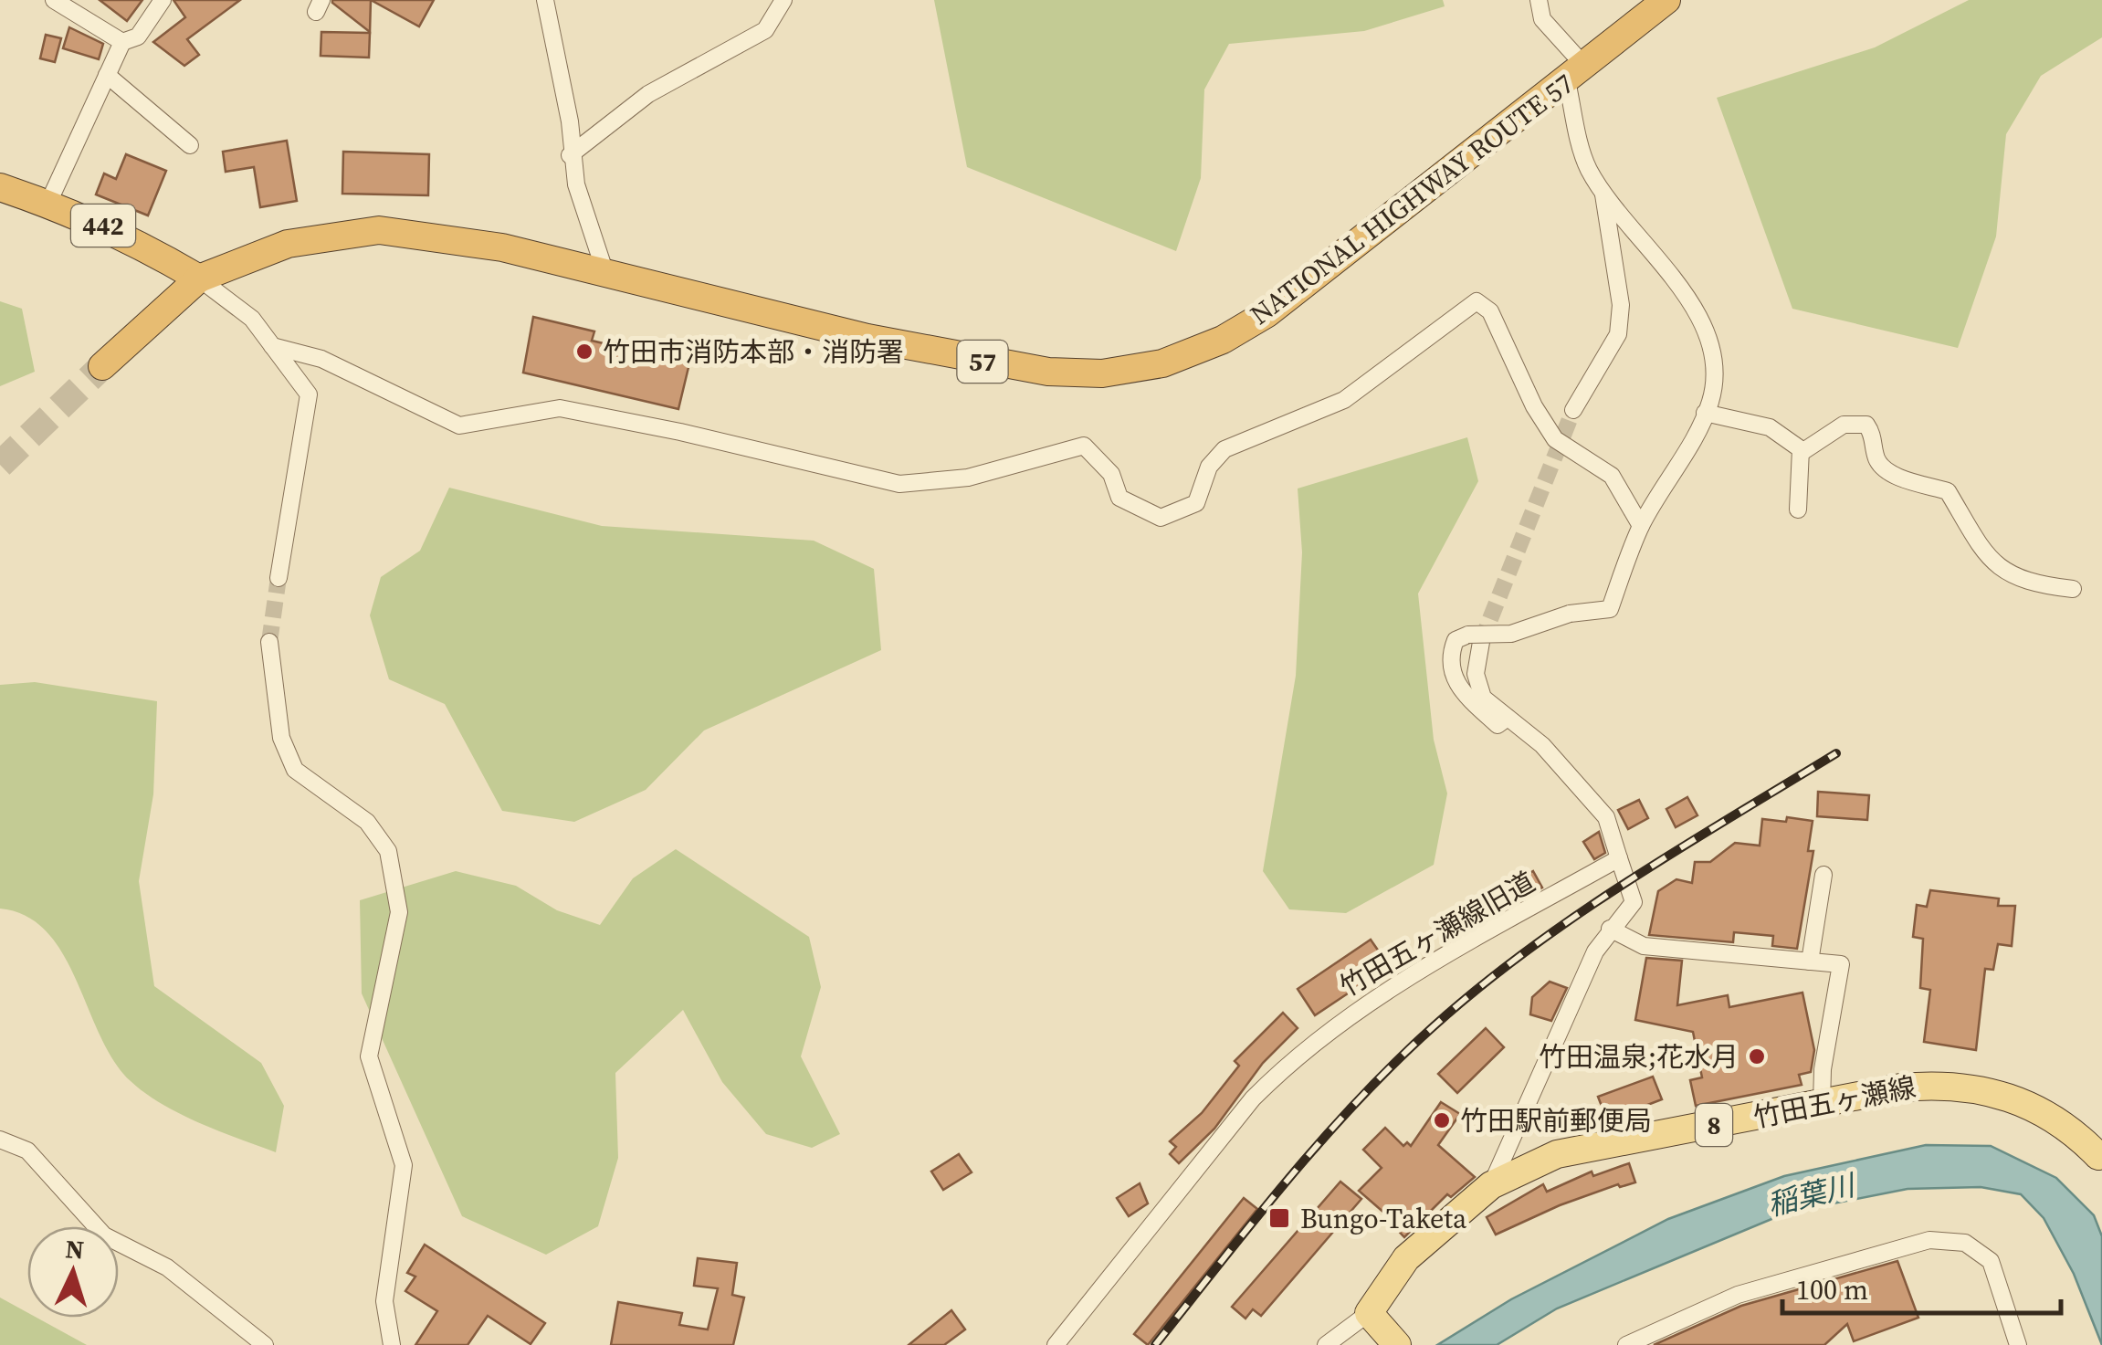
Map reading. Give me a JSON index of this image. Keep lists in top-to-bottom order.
{
  "streets": {
    "highway": ["NATIONAL HIGHWAY ROUTE 57", "442", "57"],
    "main road": ["竹田五ヶ瀬線", "8"],
    "street": ["竹田五ヶ瀬線旧道"]
  },
  "crossings": [
    ["NATIONAL HIGHWAY ROUTE 57", "442"]
  ],
  "water": ["稲葉川"],
  "places": {
    "other": ["竹田市消防本部・消防署", "竹田温泉;花水月", "竹田駅前郵便局"],
    "transit": ["Bungo-Taketa"]
  },
  "scale_bar": "100 m",
  "north": "top"
}
